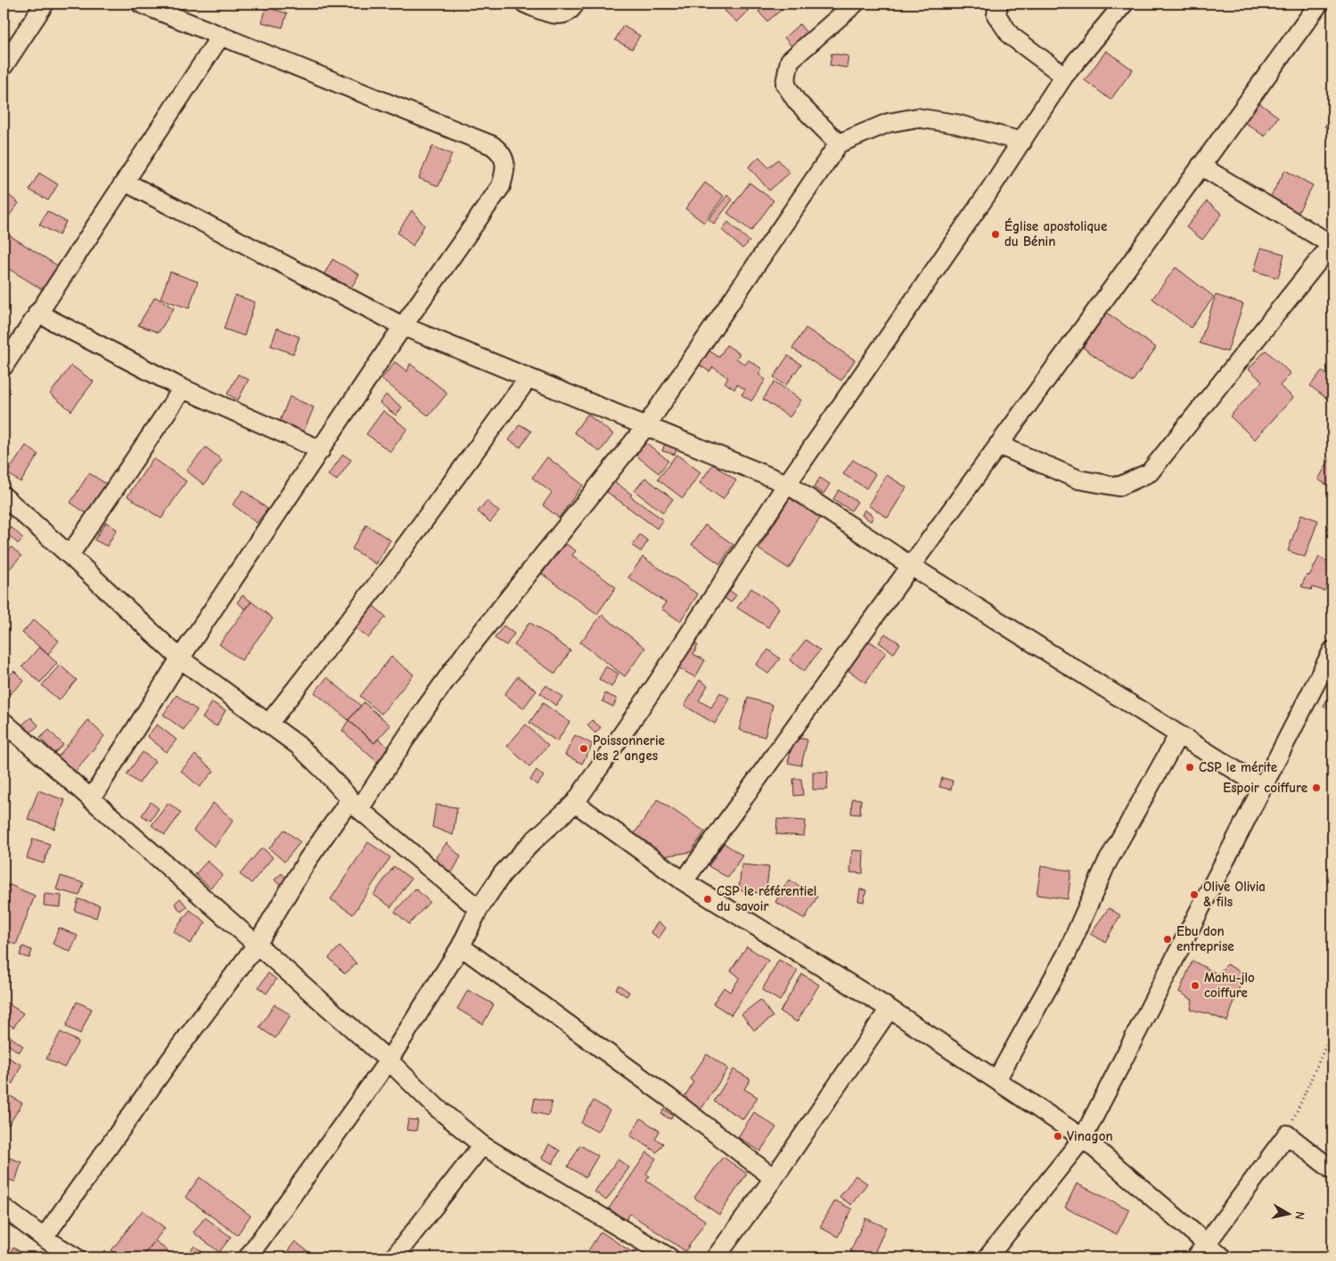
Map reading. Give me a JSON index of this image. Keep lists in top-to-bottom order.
{
  "places": [
    "Église apostolique du Bénin",
    "Poissonnerie les 2 anges",
    "CSP le mérite",
    "Espoir coiffure",
    "Olive Olivia & fils",
    "CSP le référentiel du savoir",
    "Ebu don entreprise",
    "Mahu-jlo coiffure",
    "Vinagon"
  ],
  "north": "right"
}
